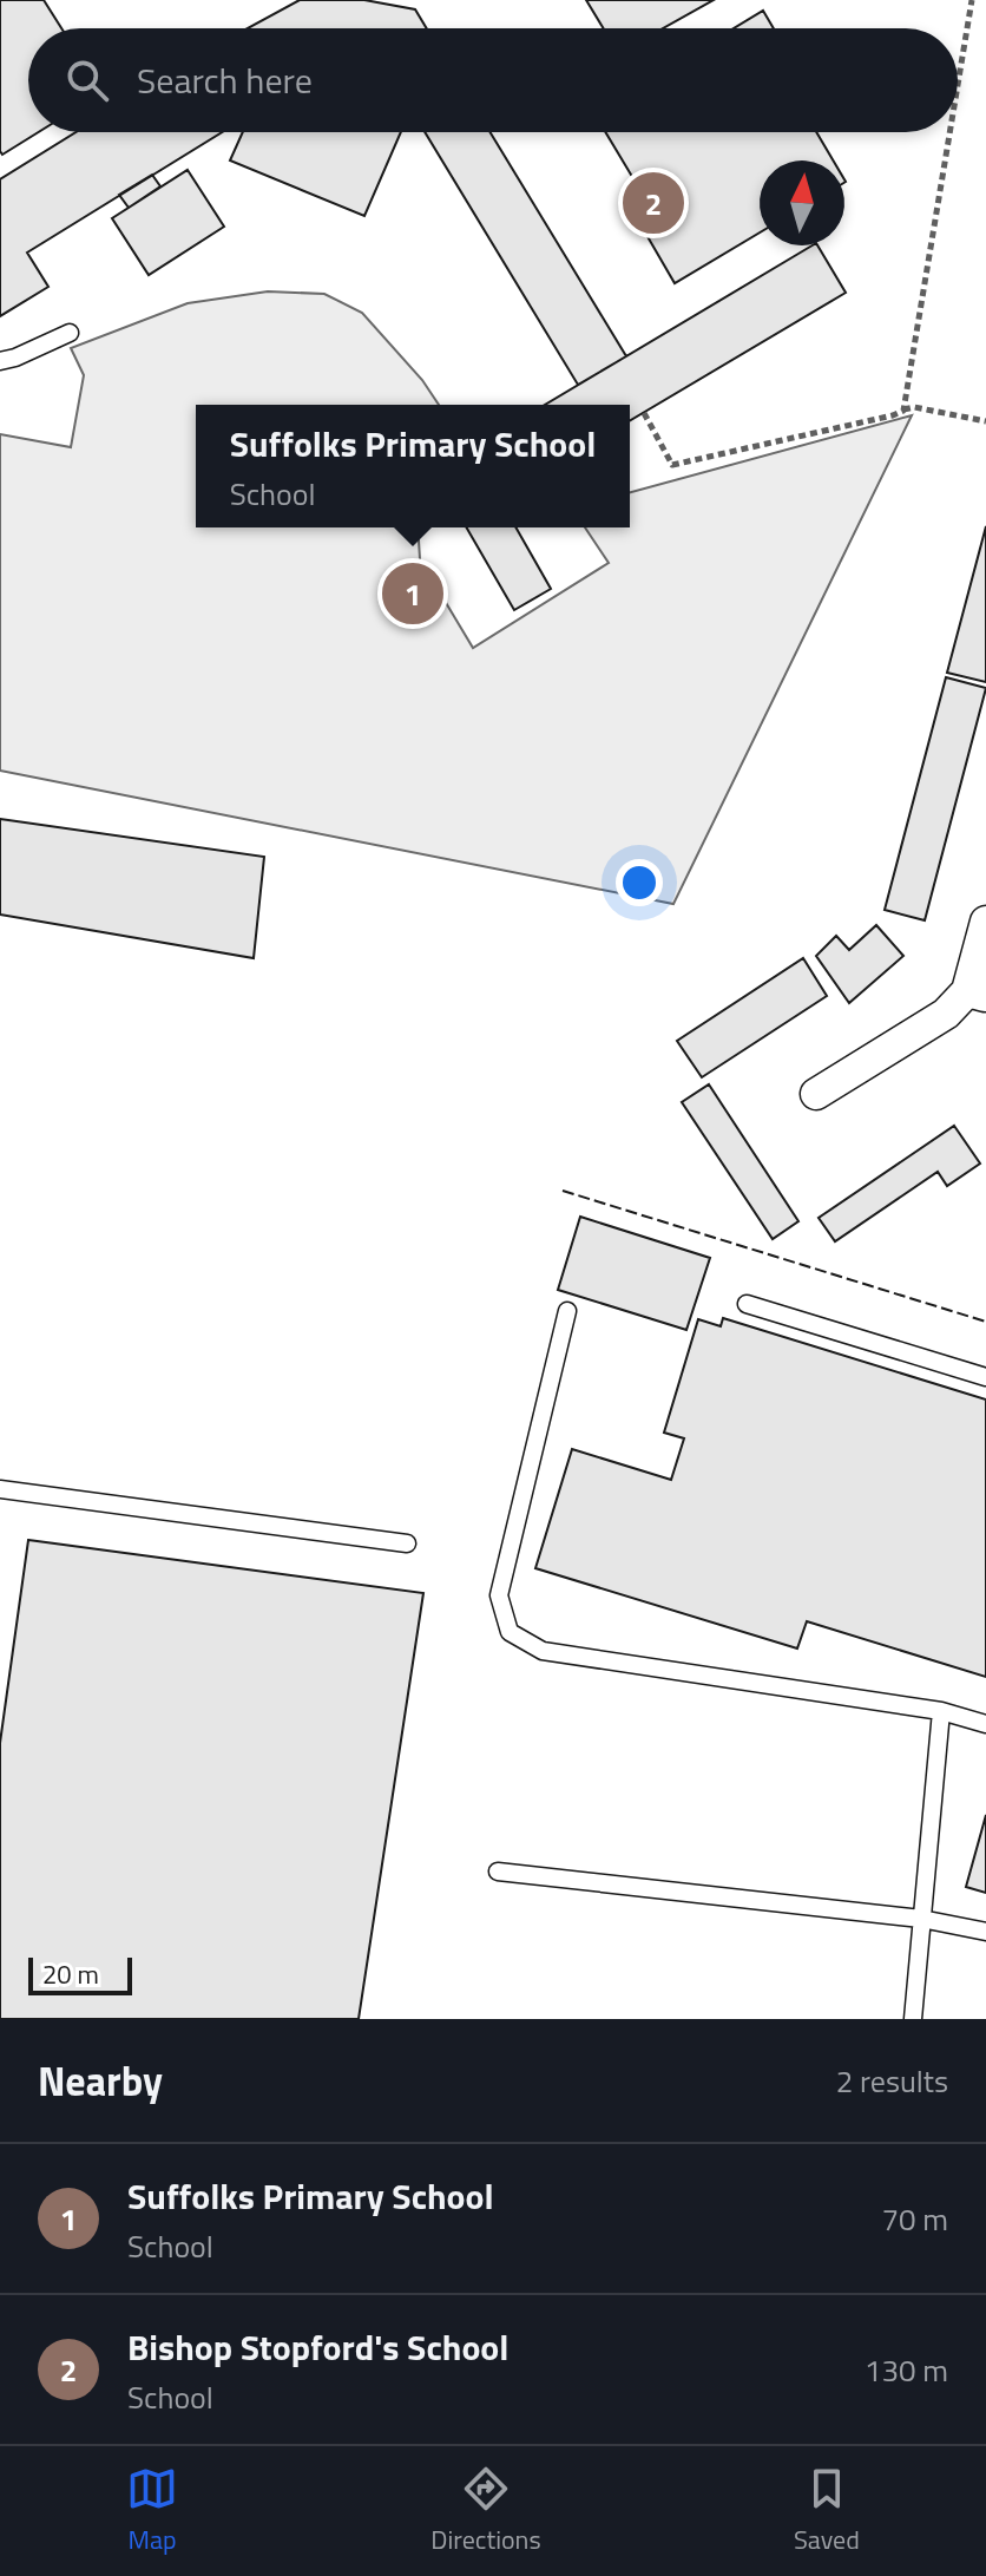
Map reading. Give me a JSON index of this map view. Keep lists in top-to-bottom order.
{
  "scale_bar": "20 m",
  "north": "top",
  "page": {
    "search": "Search here",
    "pins": ["2", "1"],
    "popup": ["Suffolks Primary School", "School"],
    "scale": "20 m",
    "heading": ["Nearby", "2 results"],
    "list": [
      {
        "mark": "1",
        "name": "Suffolks Primary School",
        "note": "School",
        "value": "70 m"
      },
      {
        "mark": "2",
        "name": "Bishop Stopford's School",
        "note": "School",
        "value": "130 m"
      }
    ],
    "nav": ["Map", "Directions", "Saved"]
  }
}
